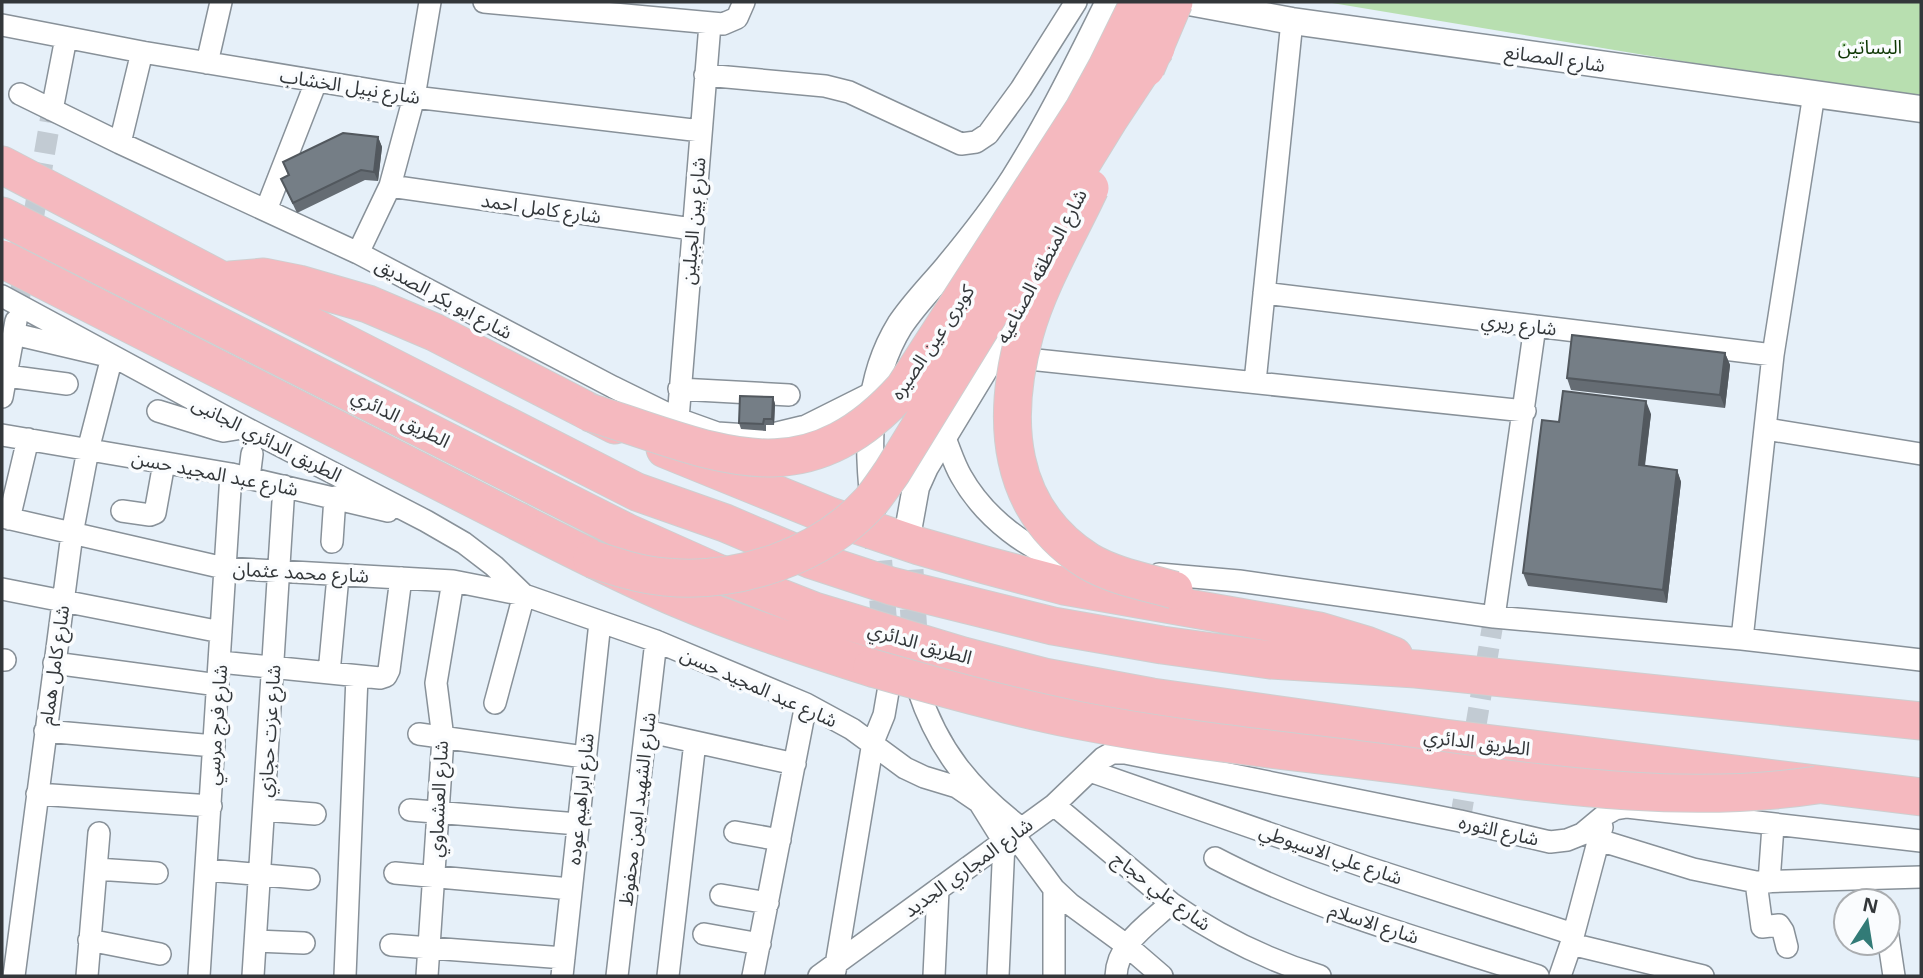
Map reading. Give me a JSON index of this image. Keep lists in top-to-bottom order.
{
  "streets": {
    "highway": ["كوبرى عين الصيره", "الطريق الدائري"],
    "street": [
      "شارع المصانع",
      "شارع نبيل الخشاب",
      "شارع كامل احمد",
      "شارع بين الجبلين",
      "شارع المنطقه الصناعيه",
      "شارع ابو بكر الصديق",
      "شارع ريري",
      "الطريق الدائري الجانبى",
      "شارع عبد المجيد حسن",
      "شارع محمد عثمان",
      "شارع كامل همام",
      "شارع فرج مرسي",
      "شارع عزت حجازي",
      "شارع العشماوي",
      "شارع ابراهيم عوده",
      "شارع الشهيد ايمن محفوظ",
      "شارع الثوره",
      "شارع علي الاسيوطي",
      "شارع المجاري الجديد",
      "شارع علي حجاج",
      "شارع الاسلام"
    ]
  },
  "crossings": [
    ["شارع نبيل الخشاب", "شارع بين الجبلين"],
    ["شارع كامل احمد", "شارع بين الجبلين"],
    ["شارع بين الجبلين", "شارع ابو بكر الصديق"],
    ["الطريق الدائري الجانبى", "شارع عبد المجيد حسن"],
    ["الطريق الدائري الجانبى", "شارع محمد عثمان"],
    ["الطريق الدائري الجانبى", "شارع كامل همام"],
    ["شارع عبد المجيد حسن", "شارع محمد عثمان"],
    ["شارع عبد المجيد حسن", "شارع كامل همام"],
    ["شارع عبد المجيد حسن", "شارع فرج مرسي"],
    ["شارع عبد المجيد حسن", "شارع عزت حجازي"],
    ["شارع عبد المجيد حسن", "شارع ابراهيم عوده"],
    ["شارع عبد المجيد حسن", "شارع الشهيد ايمن محفوظ"],
    ["شارع عبد المجيد حسن", "شارع المجاري الجديد"],
    ["شارع محمد عثمان", "شارع كامل همام"],
    ["شارع محمد عثمان", "شارع فرج مرسي"],
    ["شارع محمد عثمان", "شارع عزت حجازي"],
    ["شارع محمد عثمان", "شارع العشماوي"],
    ["شارع محمد عثمان", "شارع ابراهيم عوده"],
    ["شارع الثوره", "شارع المجاري الجديد"],
    ["شارع علي الاسيوطي", "شارع المجاري الجديد"],
    ["شارع المجاري الجديد", "شارع علي حجاج"]
  ],
  "parks": ["البساتين"],
  "north": "top"
}
